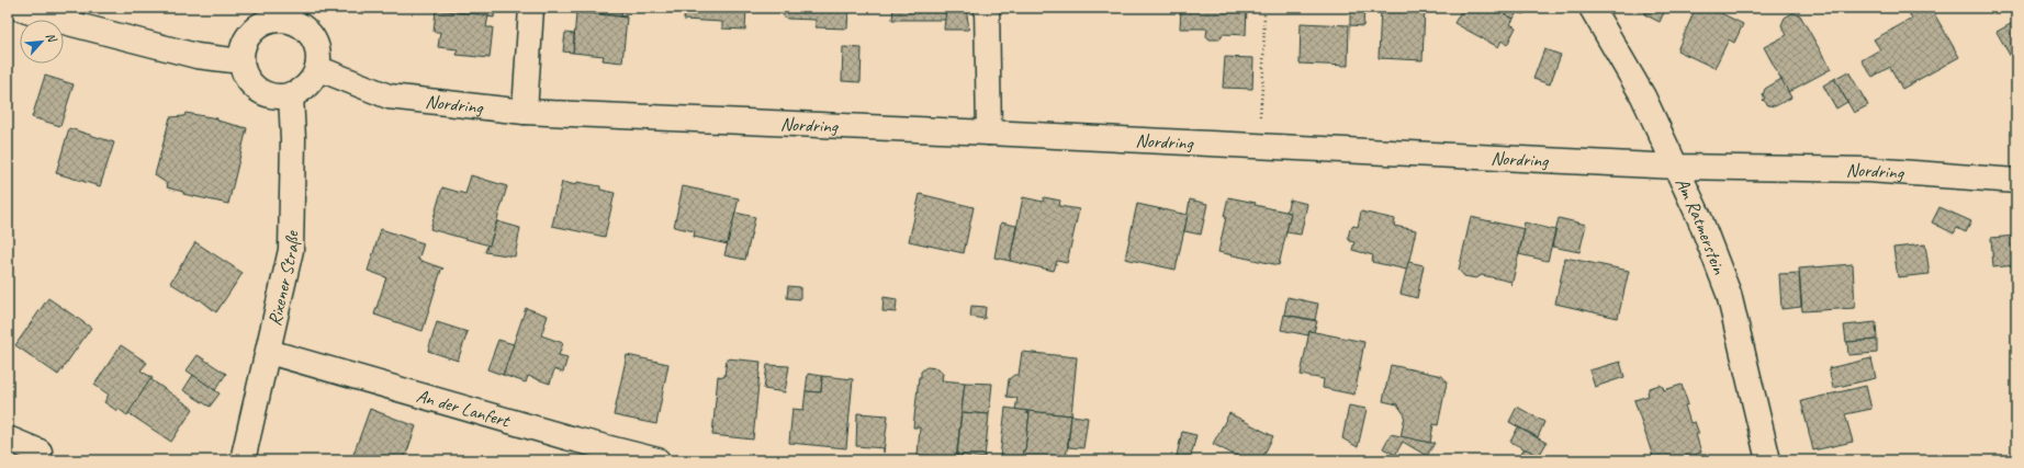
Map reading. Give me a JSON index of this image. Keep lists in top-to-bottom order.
{
  "streets": {
    "street": [
      "Nordring",
      "Am Ratmerstein",
      "Rixener Straße",
      "An der Lanfert"
    ]
  },
  "crossings": [
    ["Nordring", "Am Ratmerstein"],
    ["Nordring", "Rixener Straße"],
    ["Rixener Straße", "An der Lanfert"]
  ],
  "north": "top right"
}
